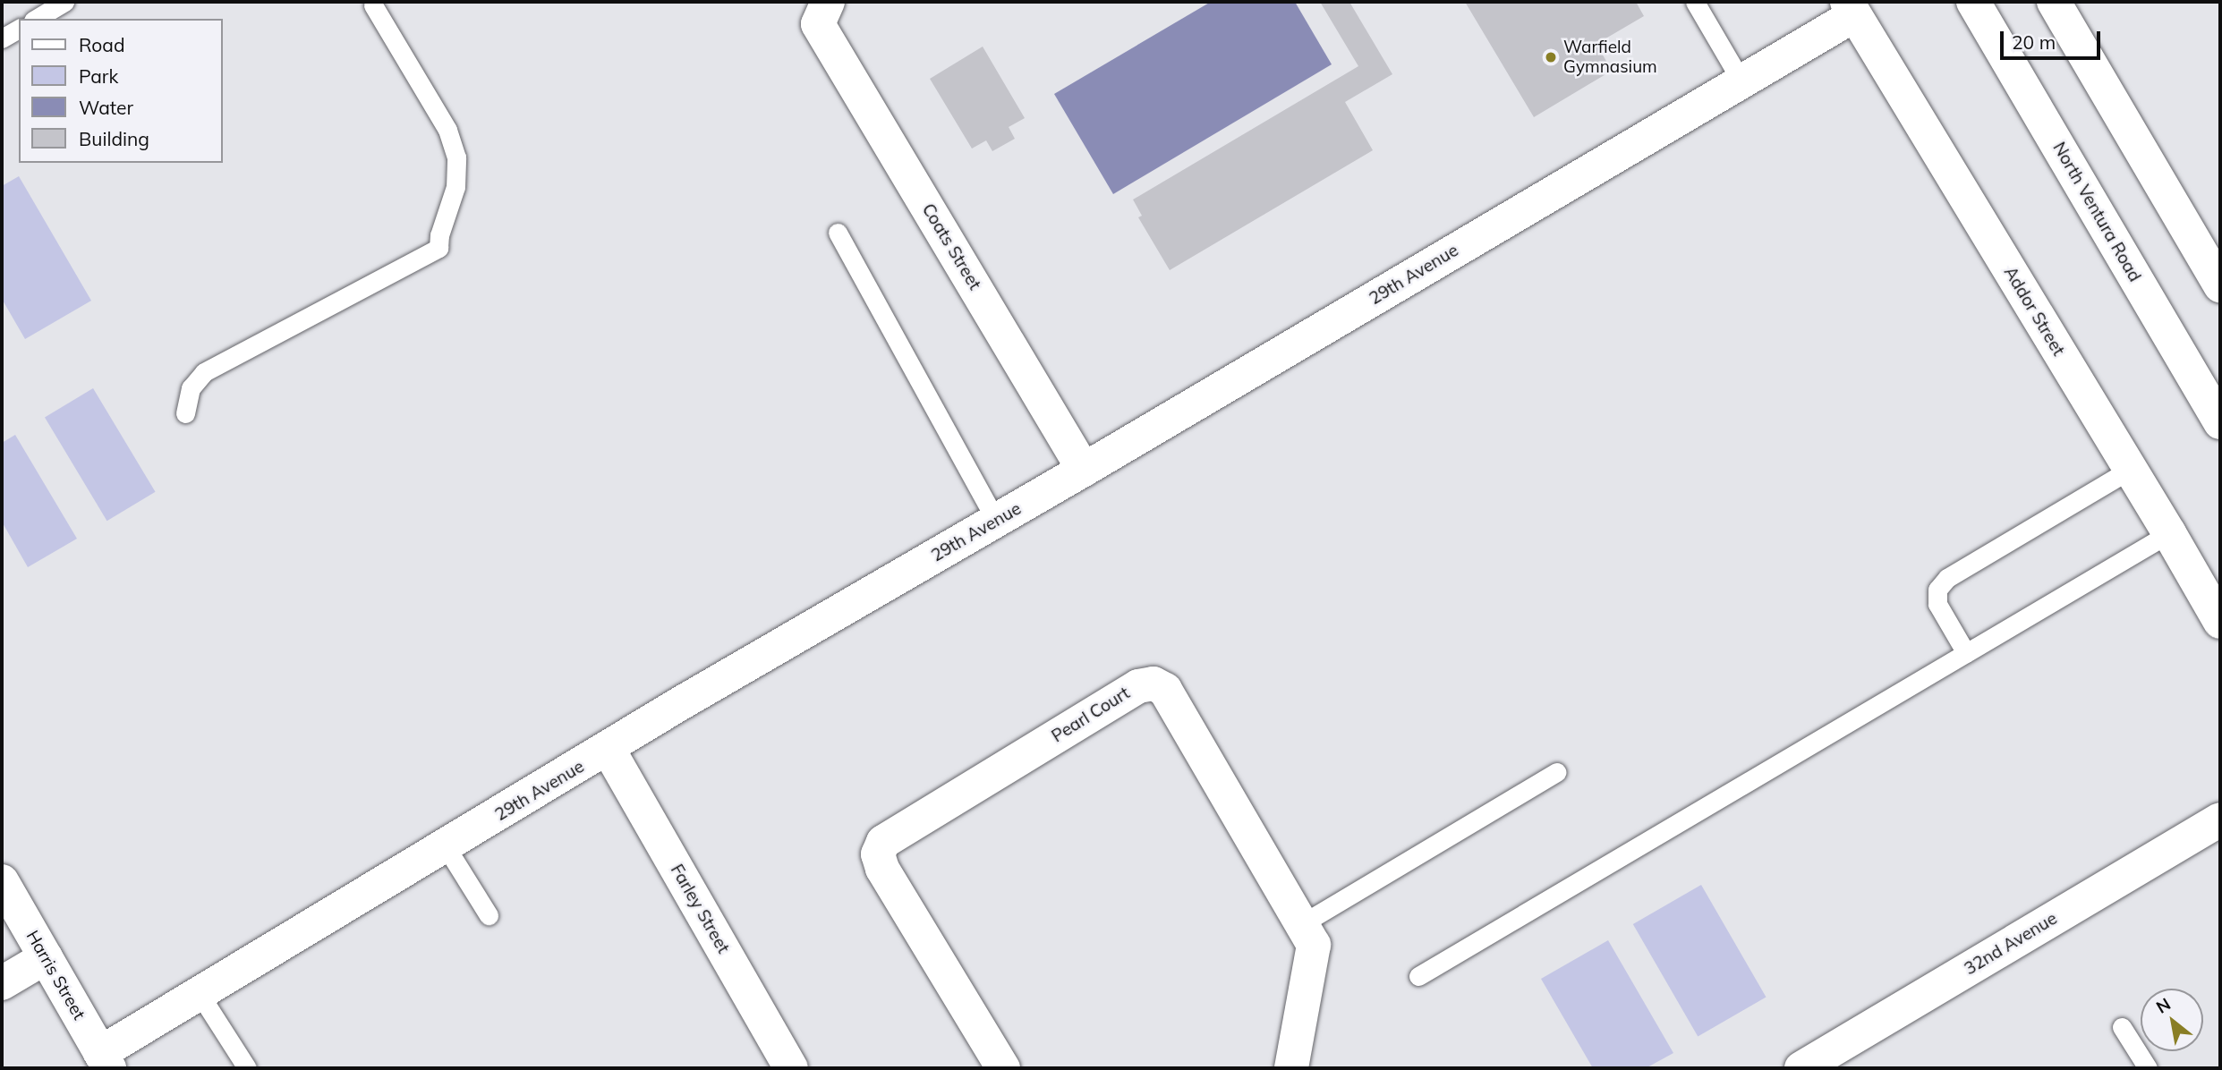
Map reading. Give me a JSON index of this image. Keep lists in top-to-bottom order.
{
  "streets": {
    "street": [
      "North Ventura Road",
      "Coats Street",
      "29th Avenue",
      "Addor Street",
      "Pearl Court",
      "Farley Street",
      "32nd Avenue",
      "Harris Street"
    ]
  },
  "crossings": [
    ["Coats Street", "29th Avenue"],
    ["29th Avenue", "Addor Street"],
    ["29th Avenue", "Farley Street"],
    ["29th Avenue", "Harris Street"]
  ],
  "places": ["Warfield Gymnasium"],
  "legend": [
    "Road",
    "Park",
    "Water",
    "Building"
  ],
  "scale_bar": "20 m",
  "north": "top left"
}
